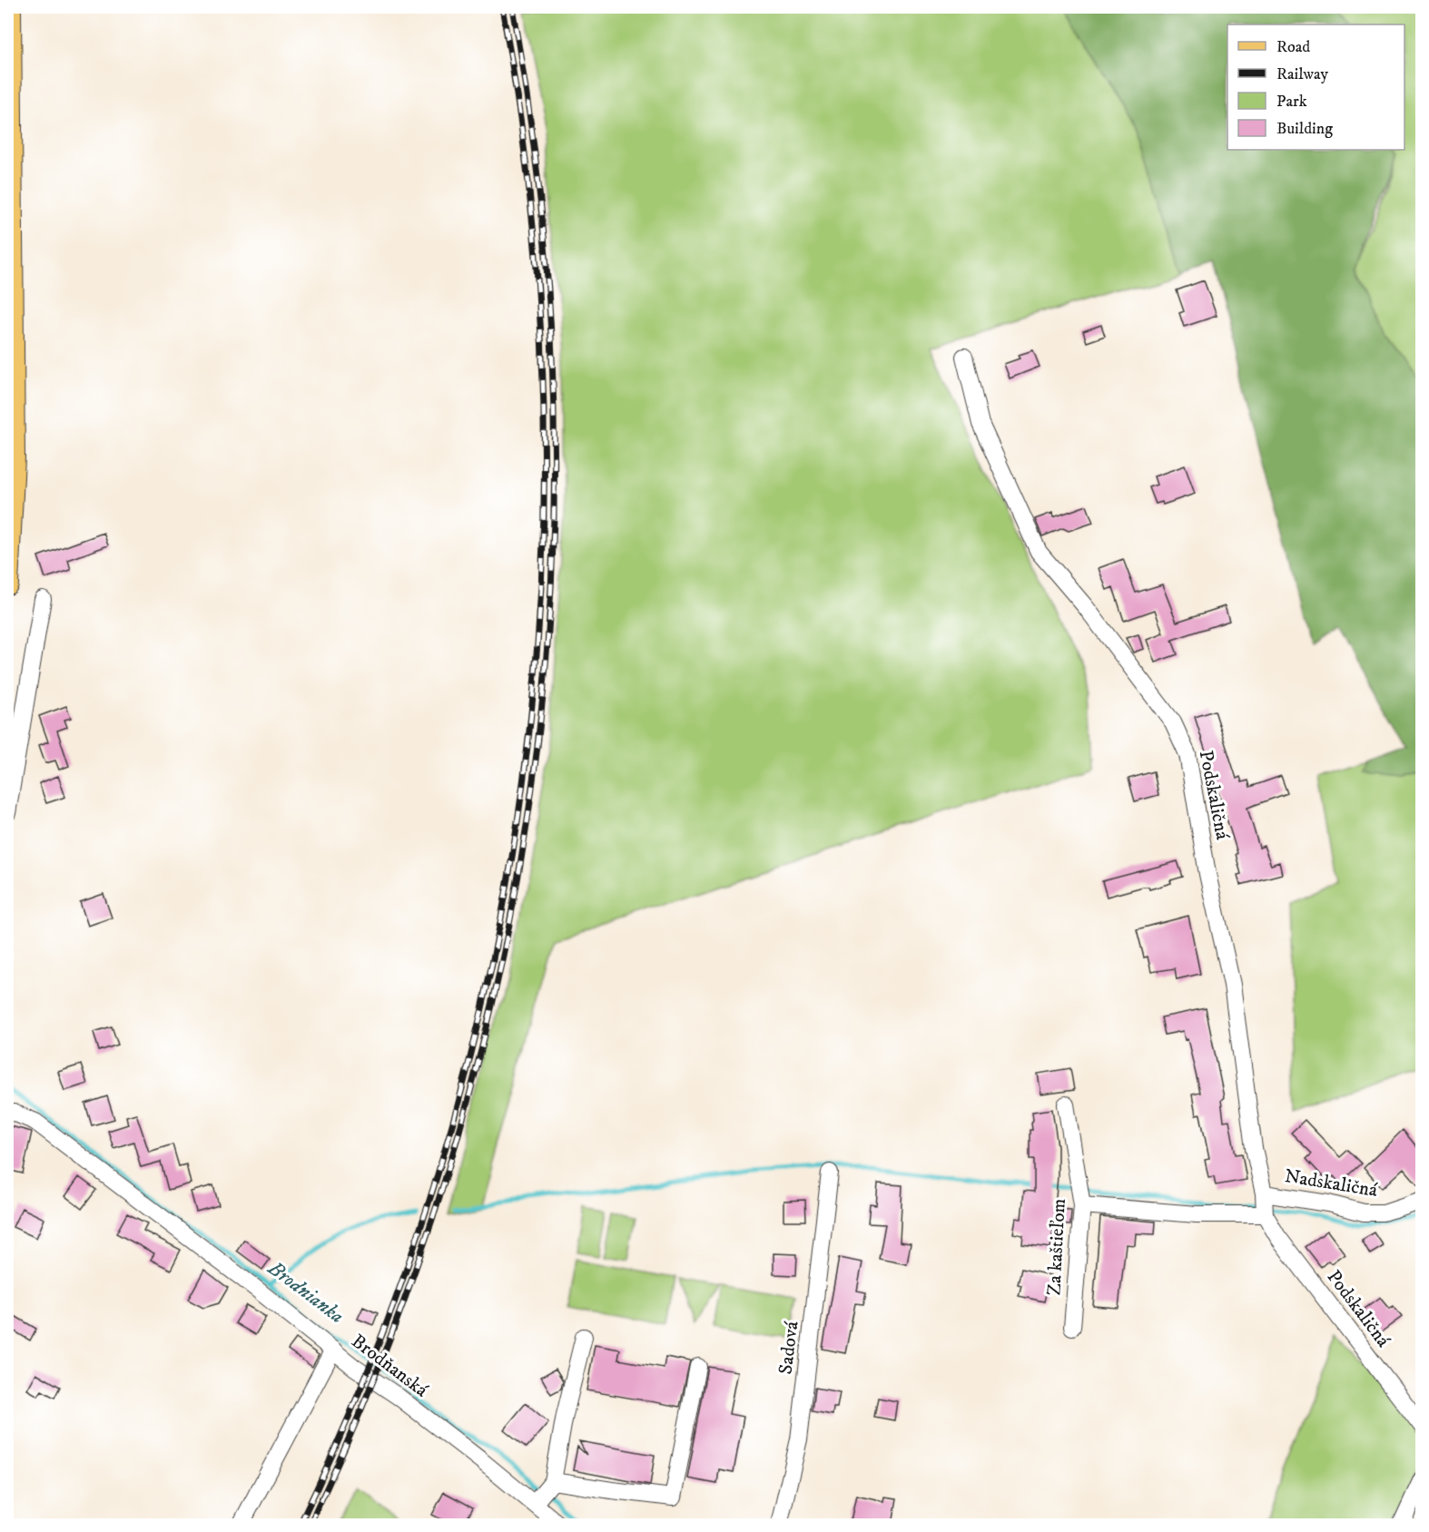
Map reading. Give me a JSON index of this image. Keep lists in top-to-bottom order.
{
  "streets": {
    "street": [
      "Podskaličná",
      "Nadskaličná",
      "Za kaštieľom",
      "Sadová",
      "Brodňanská"
    ]
  },
  "crossings": [
    ["Podskaličná", "Nadskaličná"],
    ["Nadskaličná", "Za kaštieľom"]
  ],
  "water": ["Brodnianka"],
  "legend": [
    "Road",
    "Railway",
    "Park",
    "Building"
  ]
}
